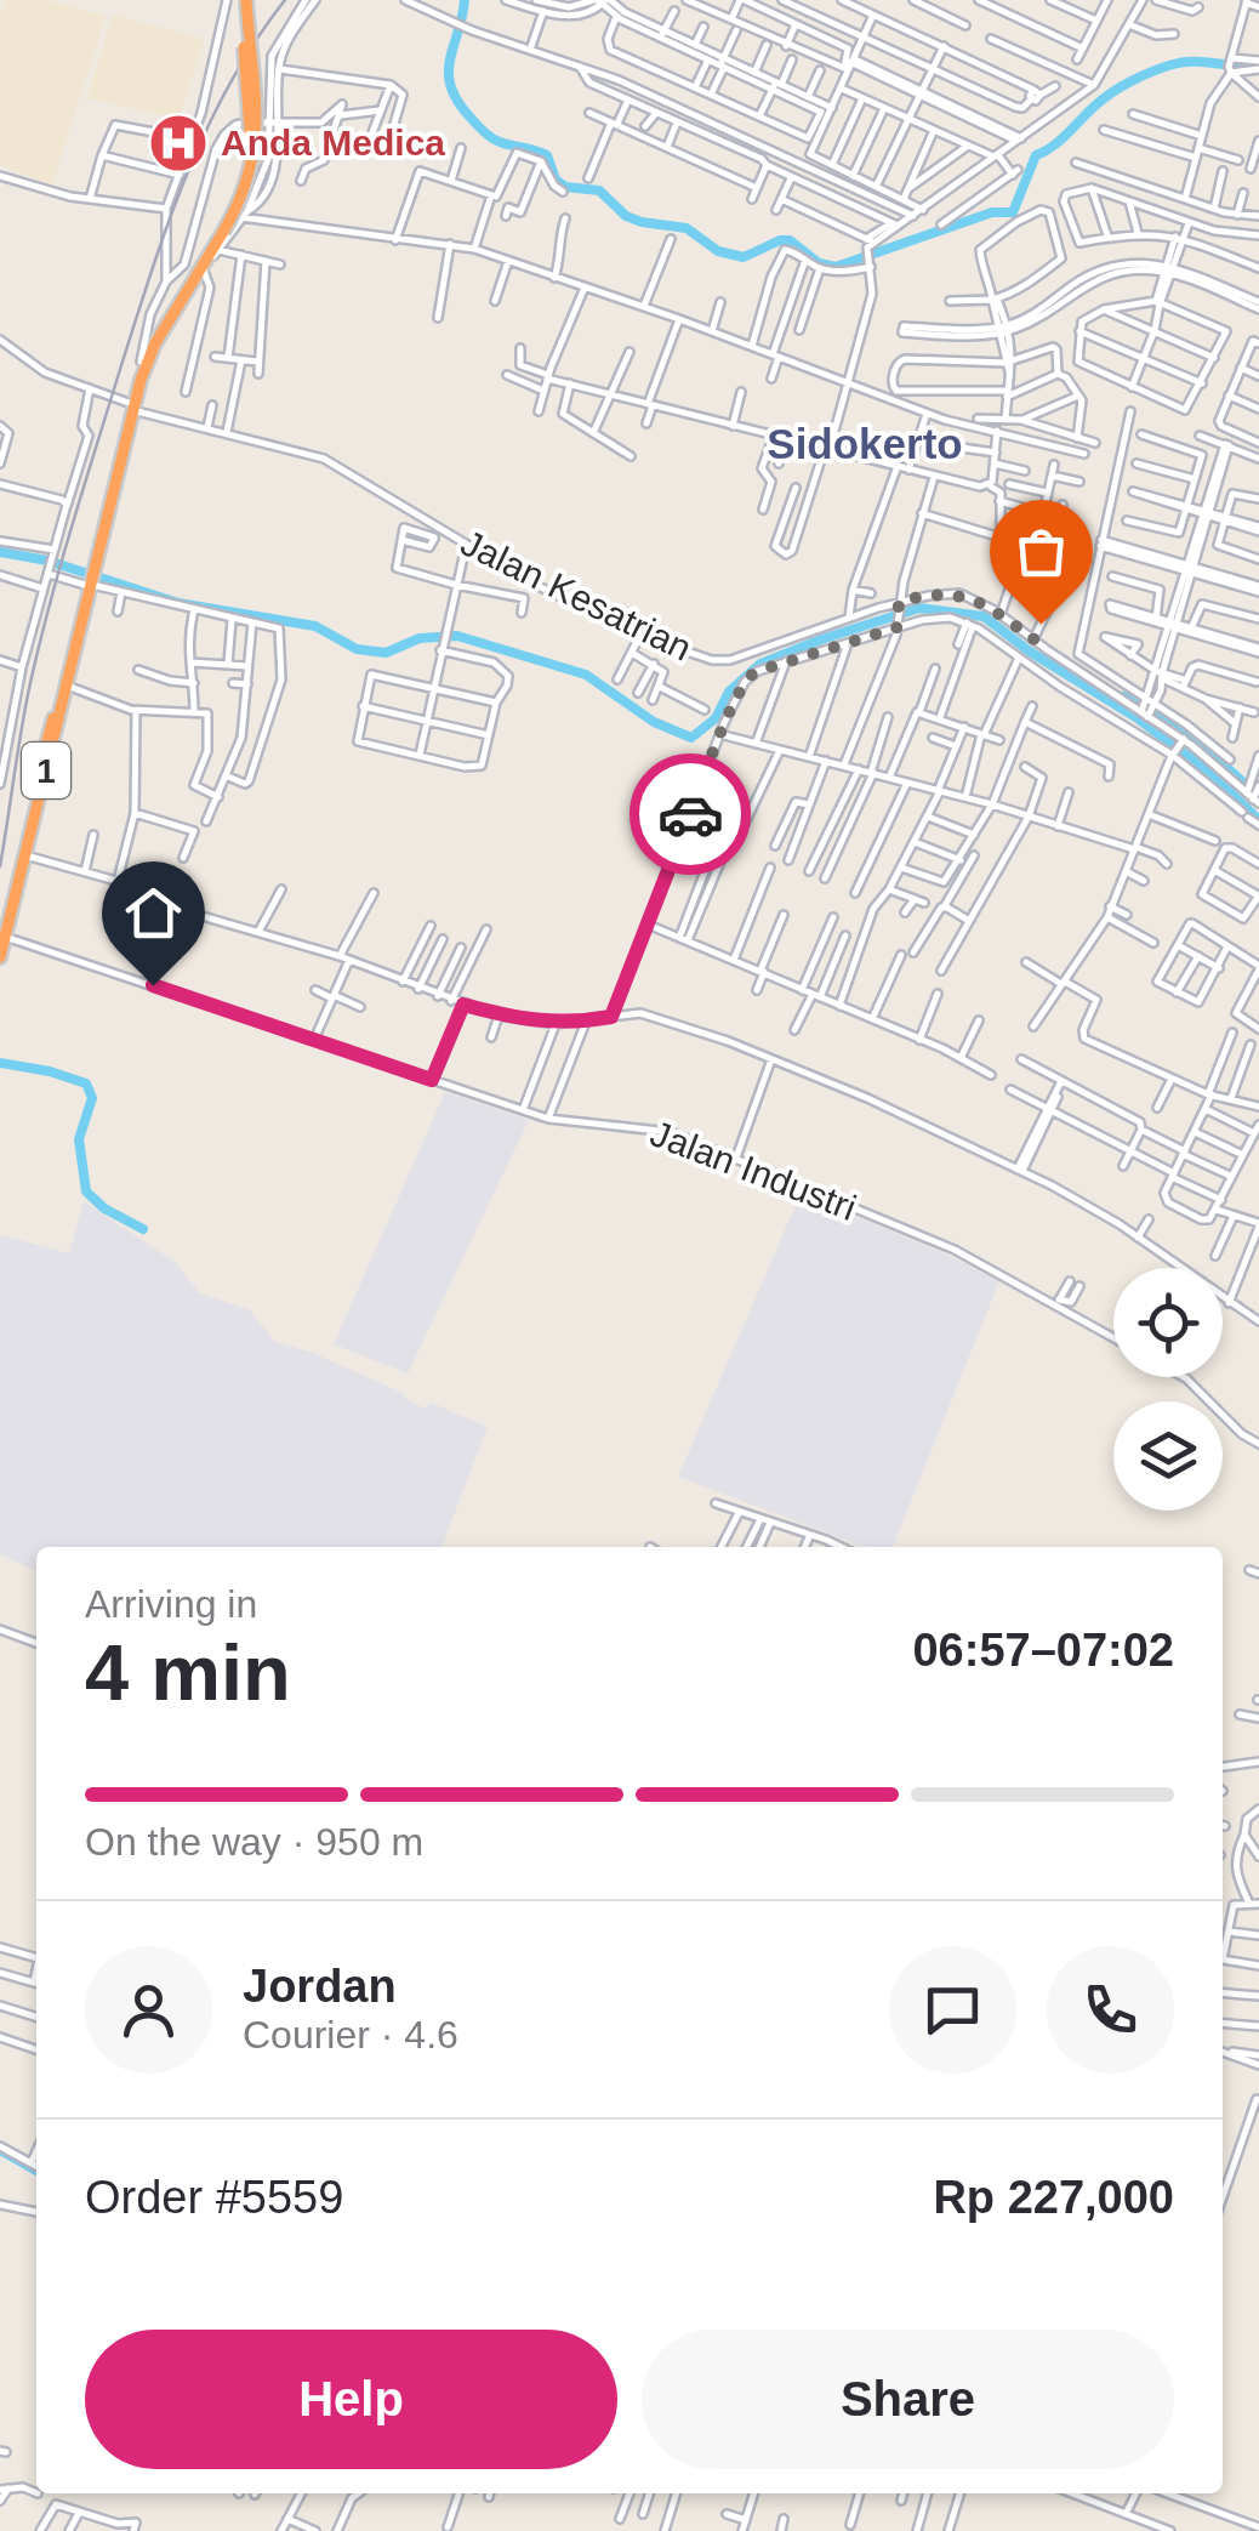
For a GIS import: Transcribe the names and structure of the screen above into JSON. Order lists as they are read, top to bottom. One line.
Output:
{"streets":{"highway":["1"],"street":["Jalan Kesatrian","Jalan Industri"]},"crossings":[["Jalan Kesatrian","1"],["1","Jalan Industri"]],"districts":["Sidokerto"],"places":{"hospital":["Anda Medica"]},"page":{"heading":["4 min","Arriving in","06:57–07:02"],"panel":["Jordan","Courier · 4.6","Order #5559","Rp 227,000"],"bar":"On the way · 950 m","buttons":["Help","Share"]}}
